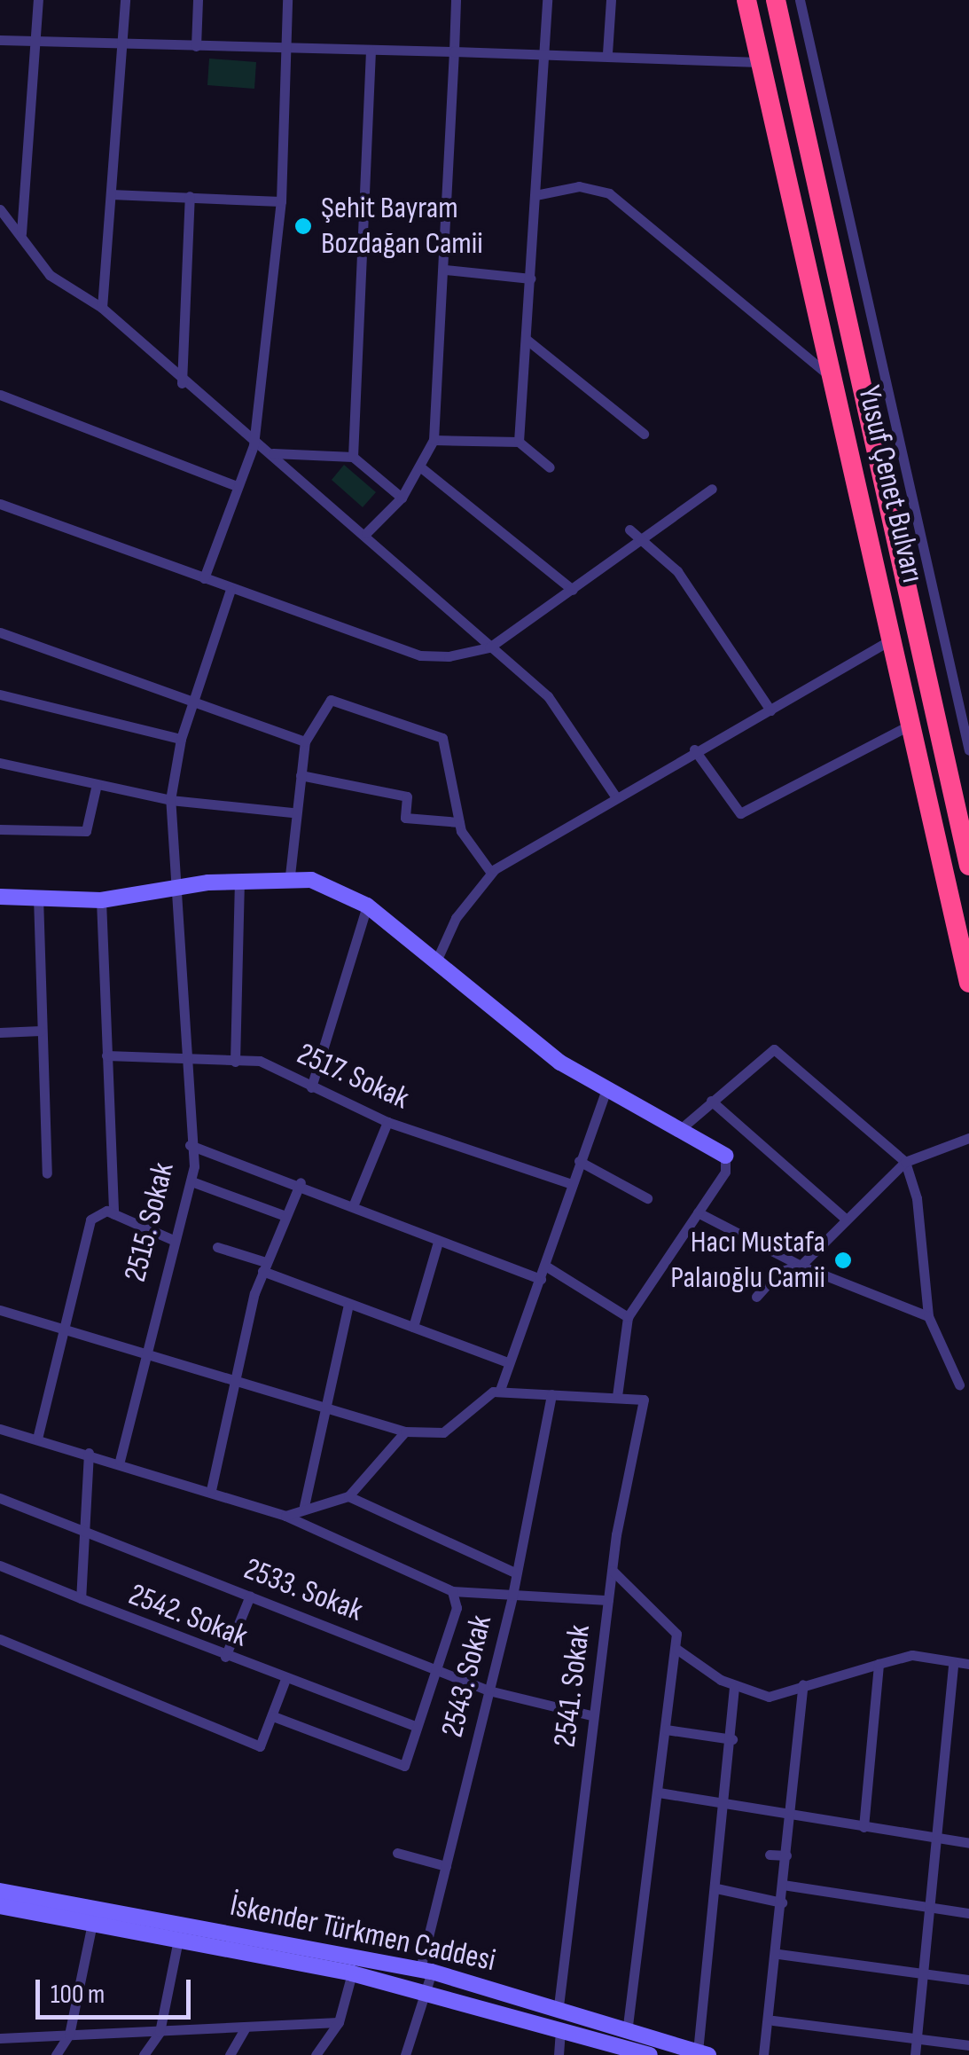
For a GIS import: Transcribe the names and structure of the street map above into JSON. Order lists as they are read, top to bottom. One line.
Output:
{"streets":{"highway":["Yusuf Çenet Bulvarı"],"main road":["İskender Türkmen Caddesi"],"street":["2517. Sokak","2515. Sokak","2533. Sokak","2542. Sokak","2543. Sokak","2541. Sokak"]},"crossings":[["2517. Sokak","2515. Sokak"],["2533. Sokak","2542. Sokak"],["2533. Sokak","2543. Sokak"],["2533. Sokak","2541. Sokak"],["2543. Sokak","İskender Türkmen Caddesi"],["2541. Sokak","İskender Türkmen Caddesi"]],"places":["Şehit Bayram Bozdağan Camii","Hacı Mustafa Palaıoğlu Camii"],"scale_bar":"100 m"}
